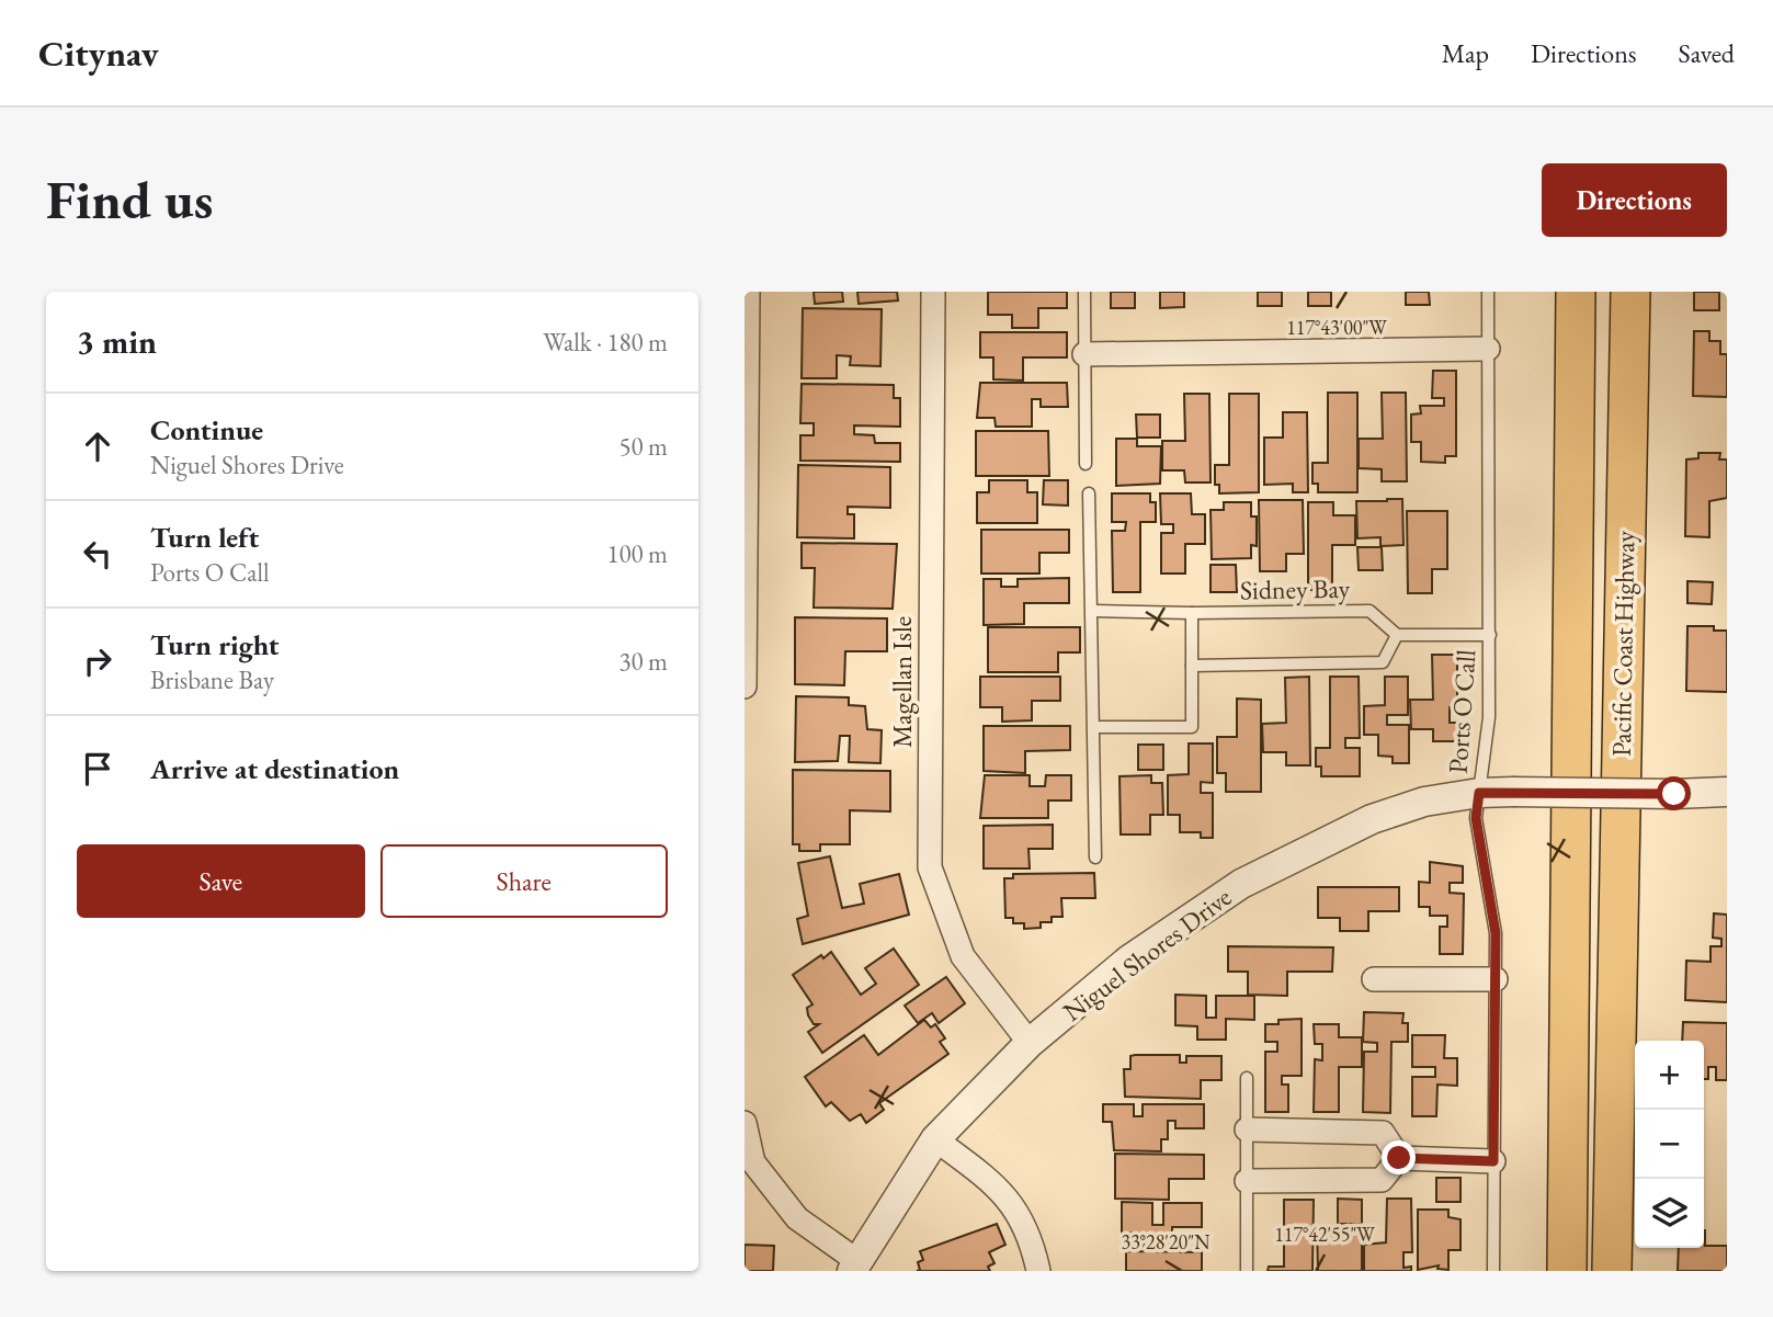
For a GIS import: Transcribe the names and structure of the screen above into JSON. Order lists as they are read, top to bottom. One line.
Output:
{"streets":{"highway":["Pacific Coast Highway"],"street":["Magellan Isle","Niguel Shores Drive"],"lane":["Sidney Bay","Ports O Call"]},"crossings":[["Magellan Isle","Niguel Shores Drive"],["Ports O Call","Niguel Shores Drive"]],"page":{"header":"Citynav","nav":["Map","Directions","Saved"],"buttons":["Directions",["Save","Share"]],"title":"Find us","heading":["3 min","Walk · 180 m"],"list":[["Continue","Niguel Shores Drive","50 m"],["Turn left","Ports O Call","100 m"],["Turn right","Brisbane Bay","30 m"],"Arrive at destination"],"map_buttons":["+","−"]},"coordinates":["117°43'00\"W","117°42'55\"W","33°28'20\"N"]}
